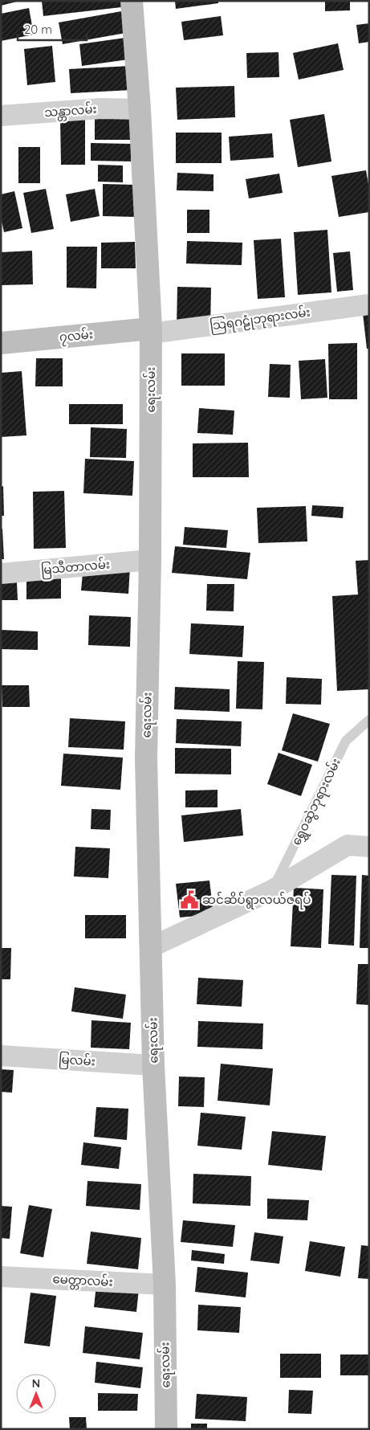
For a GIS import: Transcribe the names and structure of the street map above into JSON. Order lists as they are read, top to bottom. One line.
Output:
{"streets":{"street":["သန္တာလမ်း","သြရဂဠုံဘုရားလမ်း","၇လမ်း","ရေးလမ်း","မြသီတာလမ်း","မြလမ်း","မေတ္တာလမ်း"],"lane":["ရွှေဝဆွဲဘုရားလမ်း"]},"crossings":[["သန္တာလမ်း","ရေးလမ်း"],["သြရဂဠုံဘုရားလမ်း","၇လမ်း"],["သြရဂဠုံဘုရားလမ်း","ရေးလမ်း"],["၇လမ်း","ရေးလမ်း"],["ရေးလမ်း","မြသီတာလမ်း"],["ရေးလမ်း","မြလမ်း"],["ရေးလမ်း","မေတ္တာလမ်း"]],"places":{"public building":["ဆင်ဆိပ်ရွာလယ်ဇရပ်"]},"scale_bar":"20 m","north":"top"}
